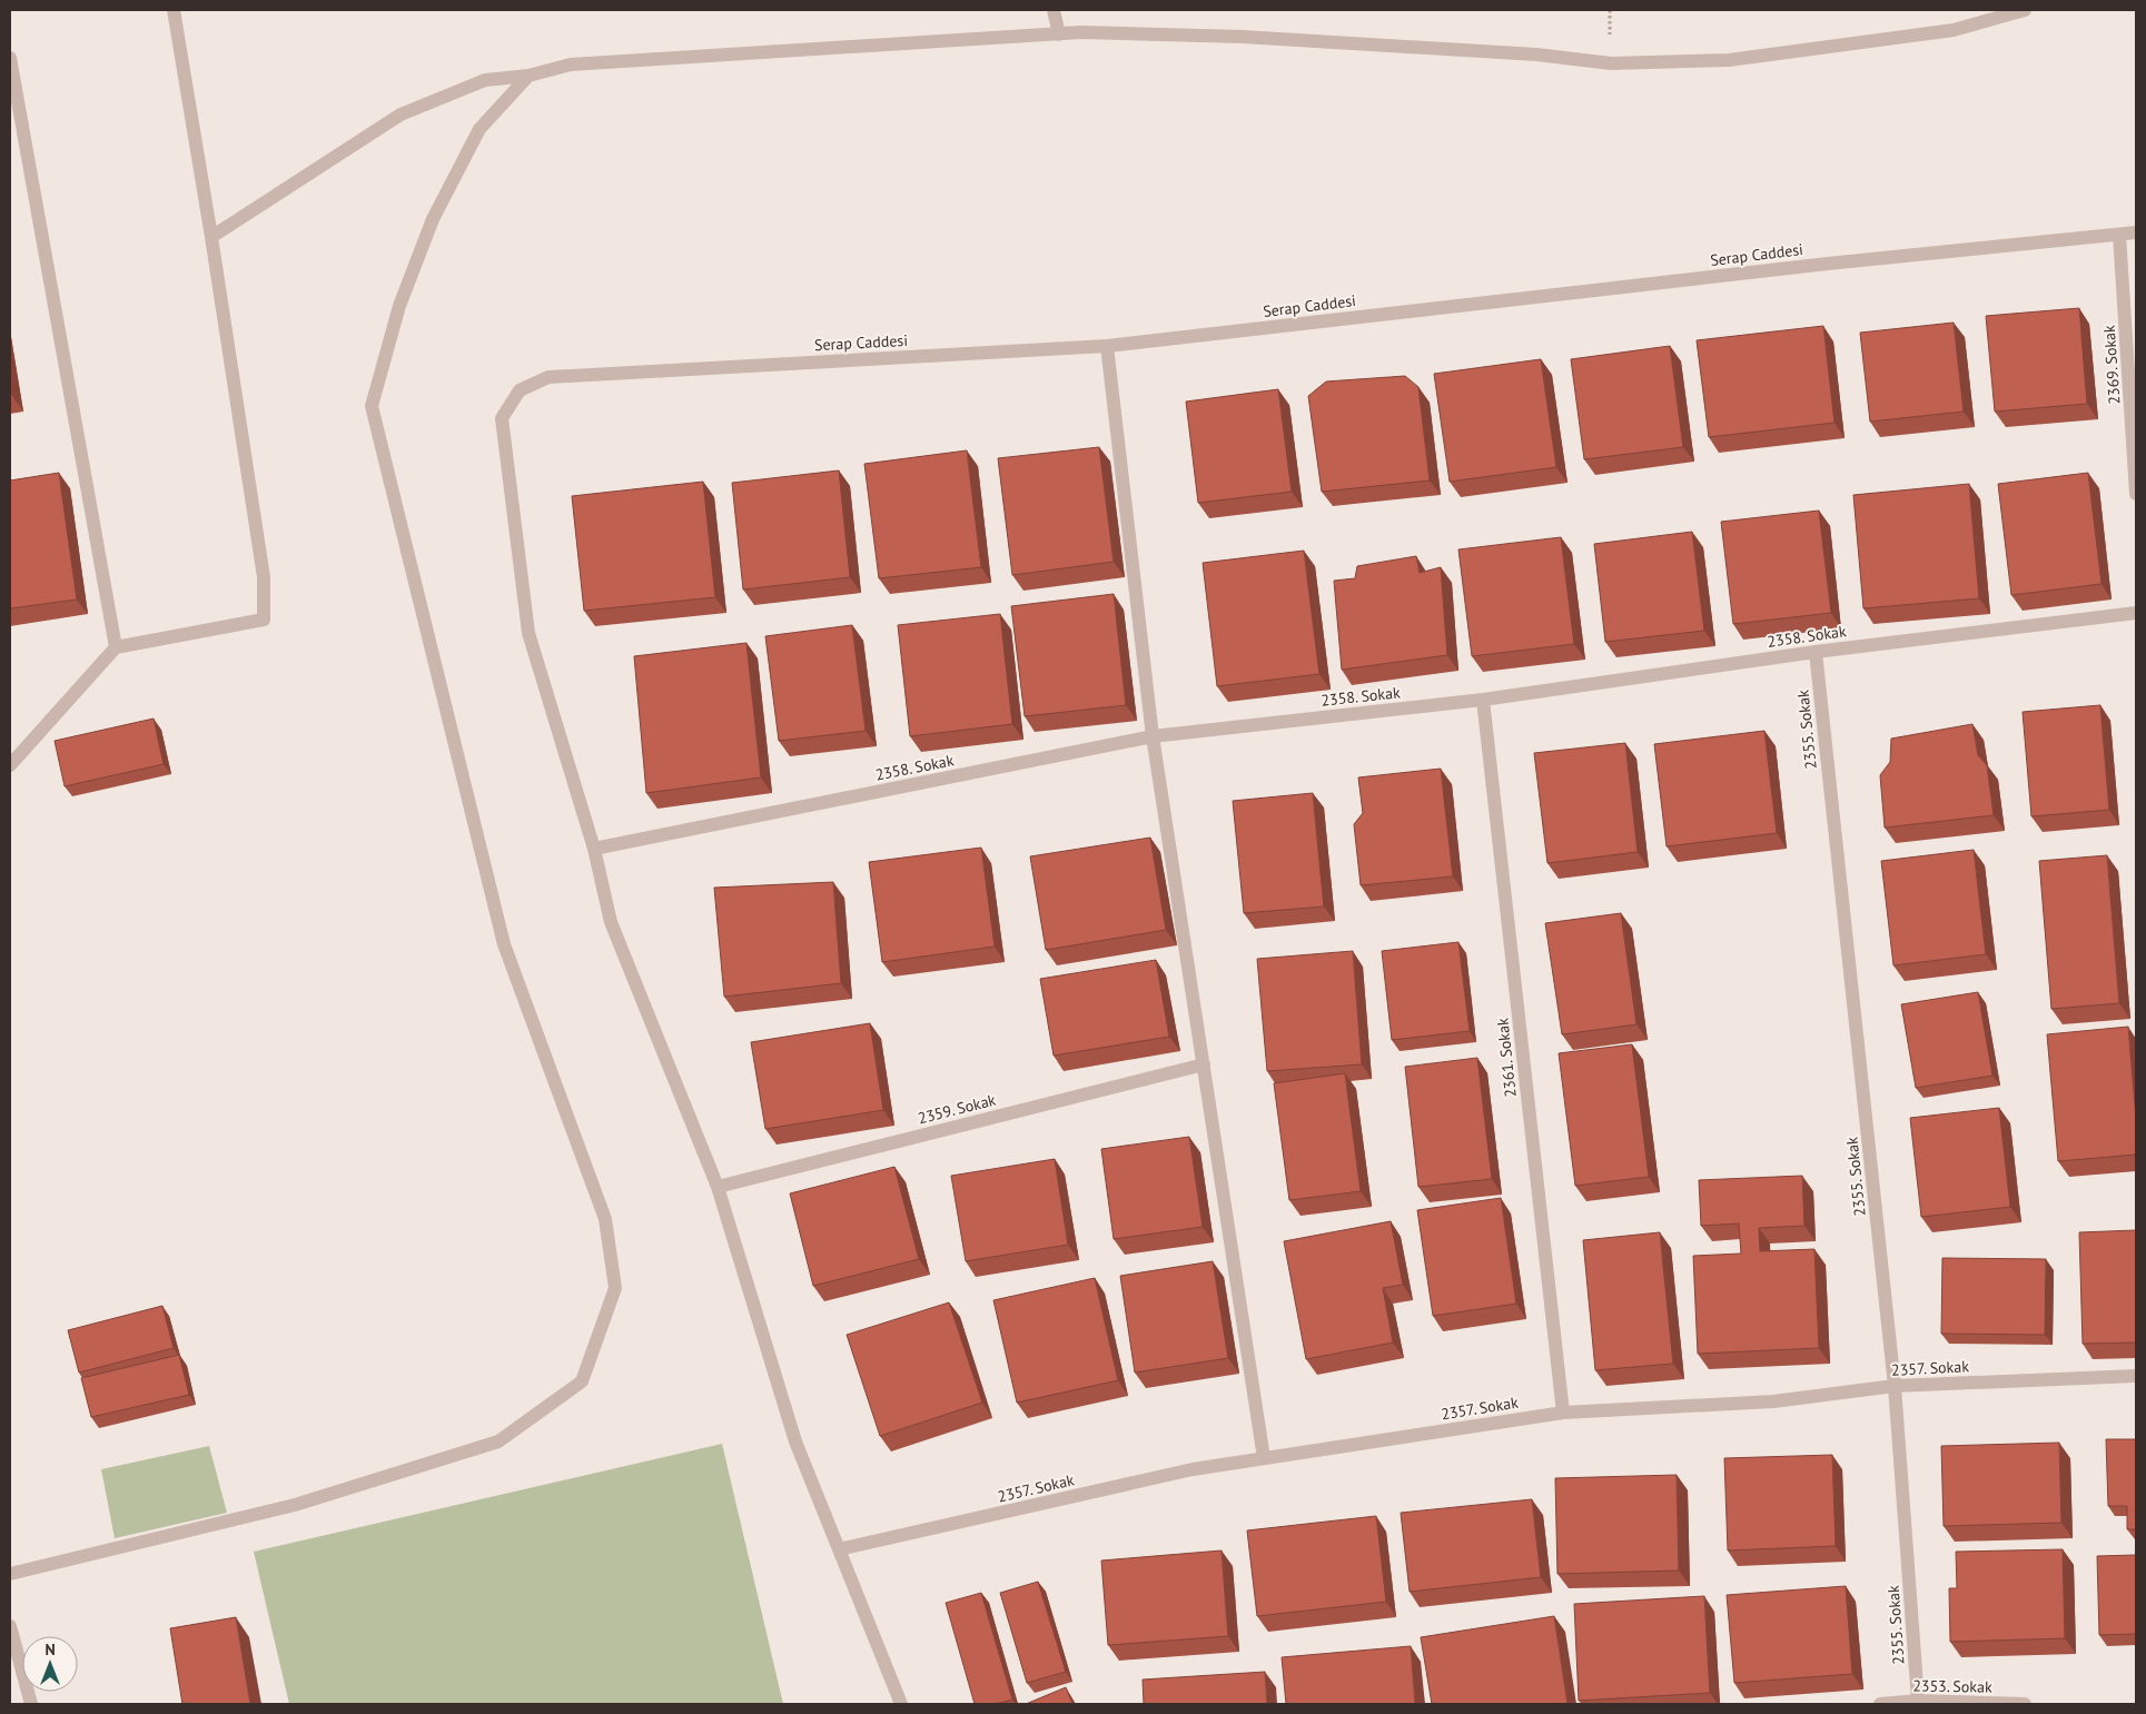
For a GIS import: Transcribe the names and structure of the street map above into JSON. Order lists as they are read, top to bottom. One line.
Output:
{"streets":{"street":["Serap Caddesi","2369. Sokak","2358. Sokak","2355. Sokak","2361. Sokak","2359. Sokak","2357. Sokak","2353. Sokak"]},"crossings":[["Serap Caddesi","2369. Sokak"],["Serap Caddesi","2358. Sokak"],["2358. Sokak","2355. Sokak"],["2358. Sokak","2361. Sokak"],["2355. Sokak","2357. Sokak"],["2355. Sokak","2353. Sokak"],["2361. Sokak","2357. Sokak"]],"north":"top"}
